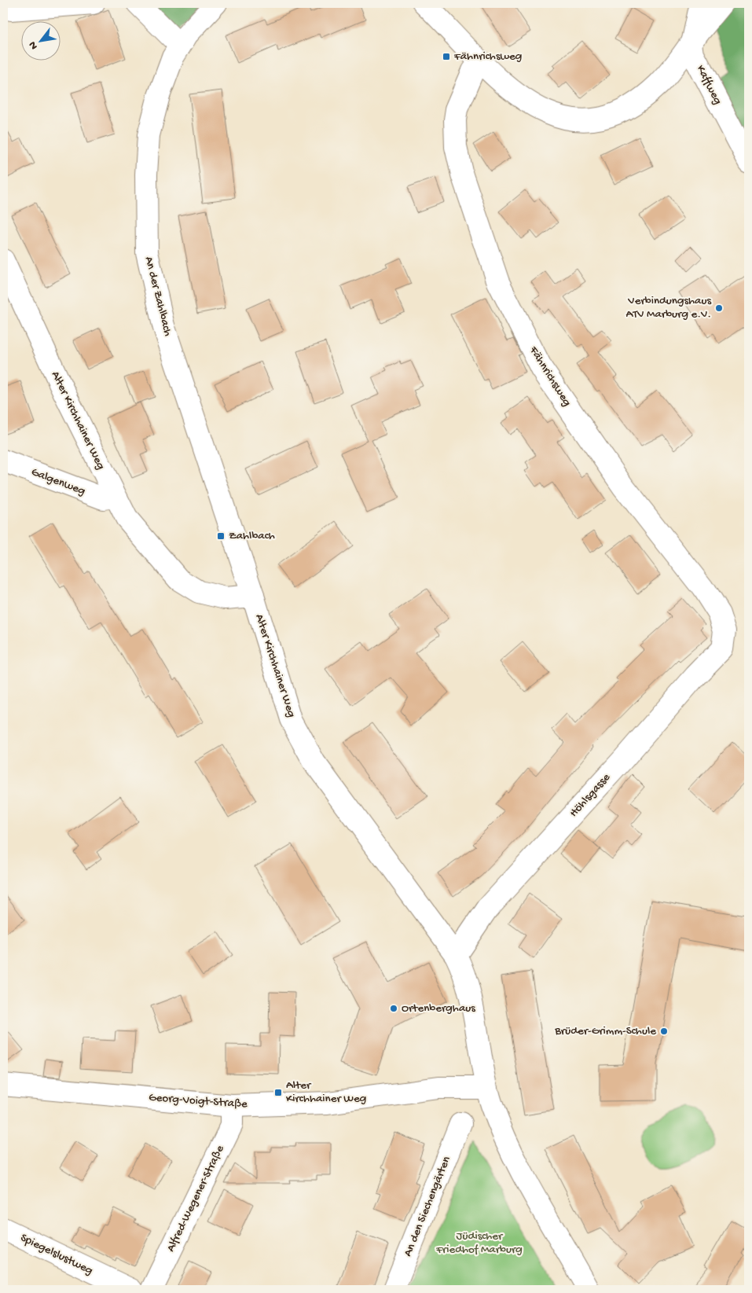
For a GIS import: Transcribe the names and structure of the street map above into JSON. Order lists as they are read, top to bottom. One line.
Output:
{"streets":{"street":["Kaffweg","An der Zahlbach","Fähnrichsweg","Alter Kirchhainer Weg","Galgenweg","Höhlsgasse","Georg-Voigt-Straße","Alfred-Wegener-Straße","An den Siechengärten","Spiegelslustweg"]},"crossings":[["An der Zahlbach","Alter Kirchhainer Weg"],["Fähnrichsweg","Höhlsgasse"],["Alter Kirchhainer Weg","Galgenweg"],["Alter Kirchhainer Weg","Höhlsgasse"],["Alter Kirchhainer Weg","Georg-Voigt-Straße"],["Georg-Voigt-Straße","Alfred-Wegener-Straße"]],"parks":["Jüdischer Friedhof Marburg"],"places":{"transit":["Fähnrichsweg","Zahlbach","Alter Kirchhainer Weg"],"other":["Verbindungshaus ATV Marburg e.V.","Ortenberghaus","Brüder-Grimm-Schule"]},"north":"bottom left"}
